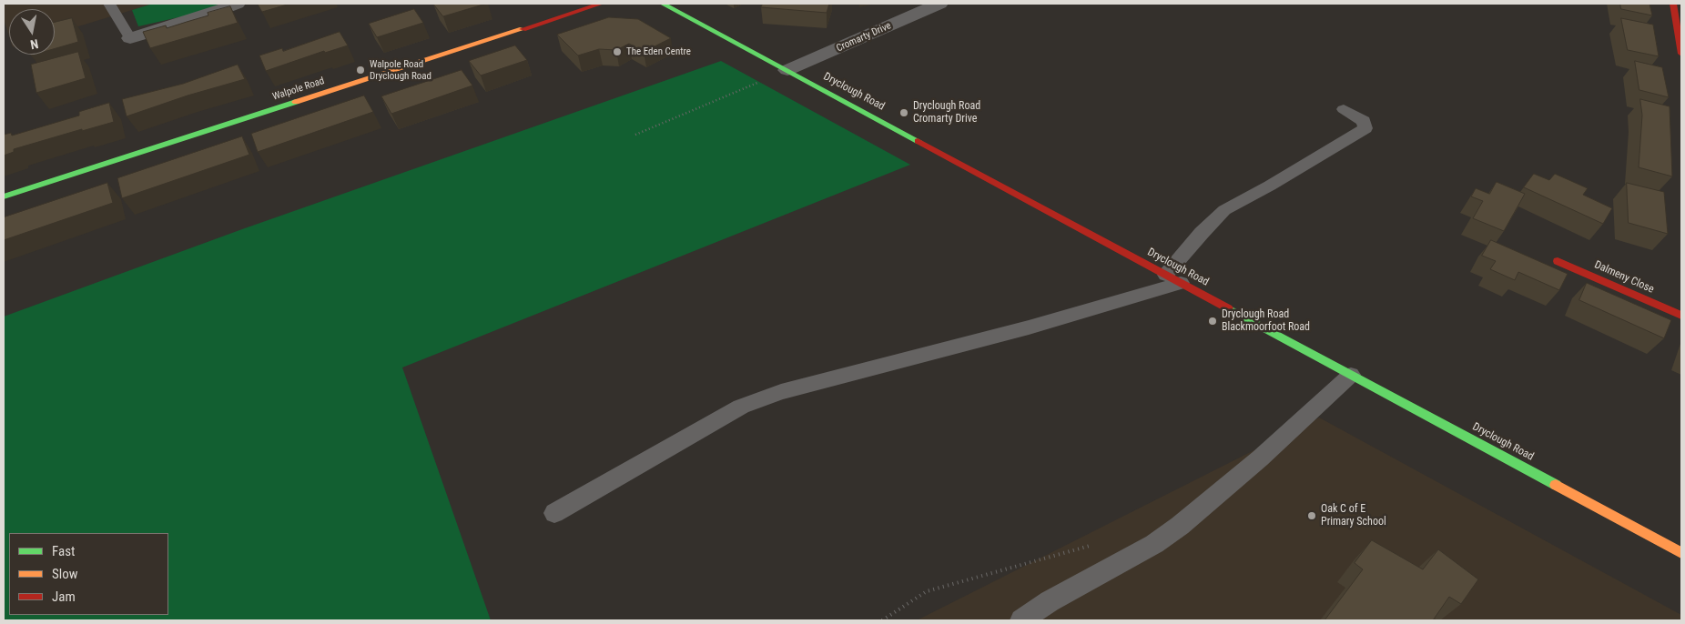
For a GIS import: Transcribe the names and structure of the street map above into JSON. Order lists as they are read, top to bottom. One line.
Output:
{"streets":{"street":["Cromarty Drive","Walpole Road","Dryclough Road","Dalmeny Close"]},"crossings":[["Cromarty Drive","Dryclough Road"]],"places":["The Eden Centre","Walpole Road Dryclough Road","Dryclough Road Cromarty Drive","Dryclough Road Blackmoorfoot Road","Oak C of E Primary School"],"legend":["Fast","Slow","Jam"],"north":"bottom"}
